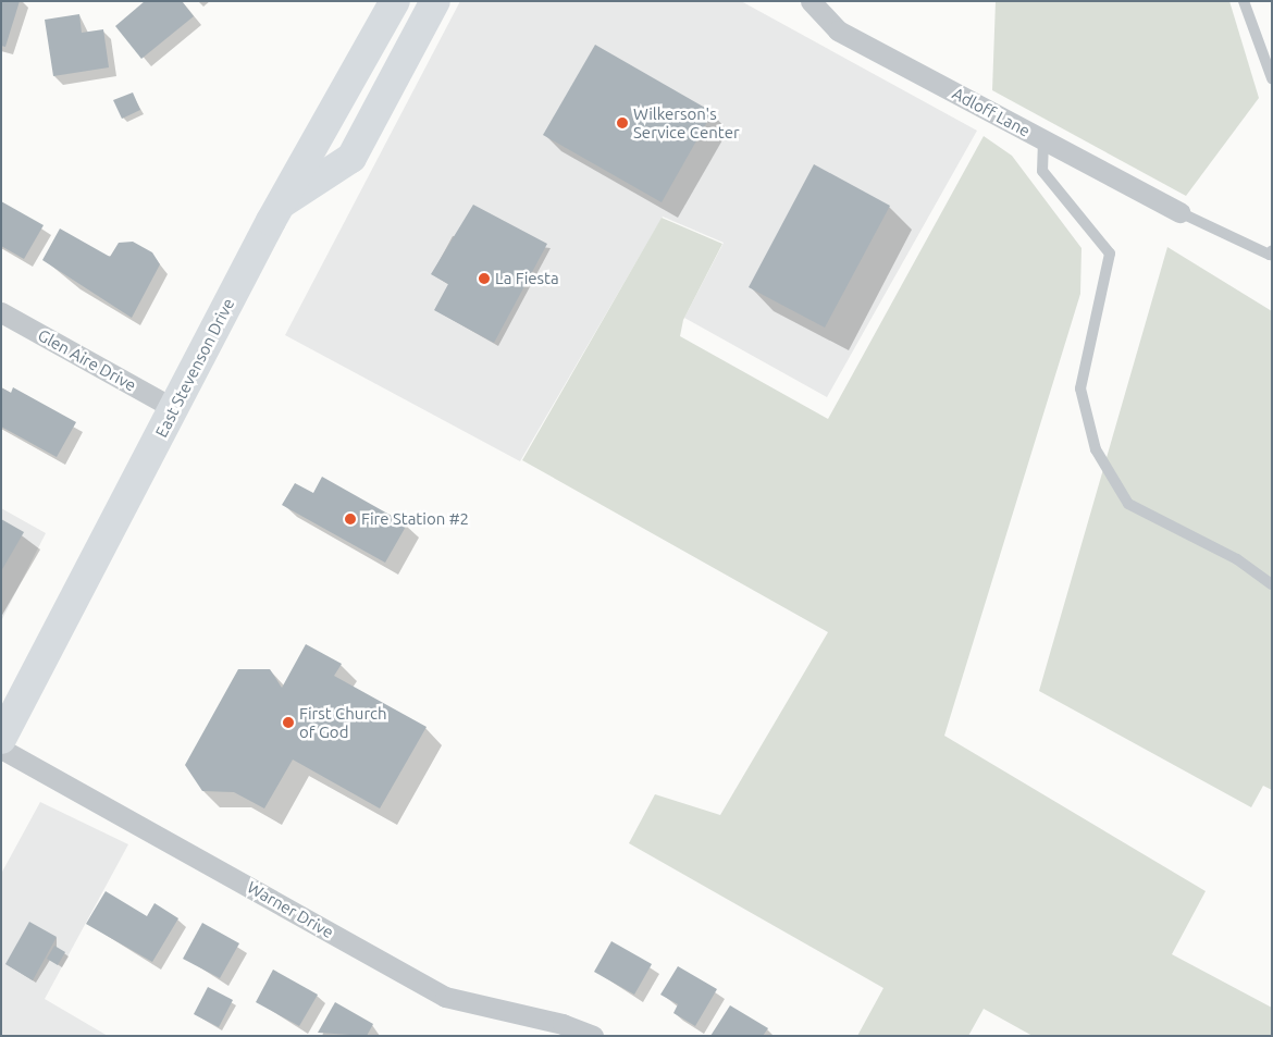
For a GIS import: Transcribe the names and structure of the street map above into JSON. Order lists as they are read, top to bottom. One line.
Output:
{"streets":{"main road":["East Stevenson Drive"],"street":["Adloff Lane","Glen Aire Drive","Warner Drive"]},"crossings":[["Glen Aire Drive","East Stevenson Drive"]],"places":["Wilkerson's Service Center","La Fiesta","Fire Station #2","First Church of God"]}
